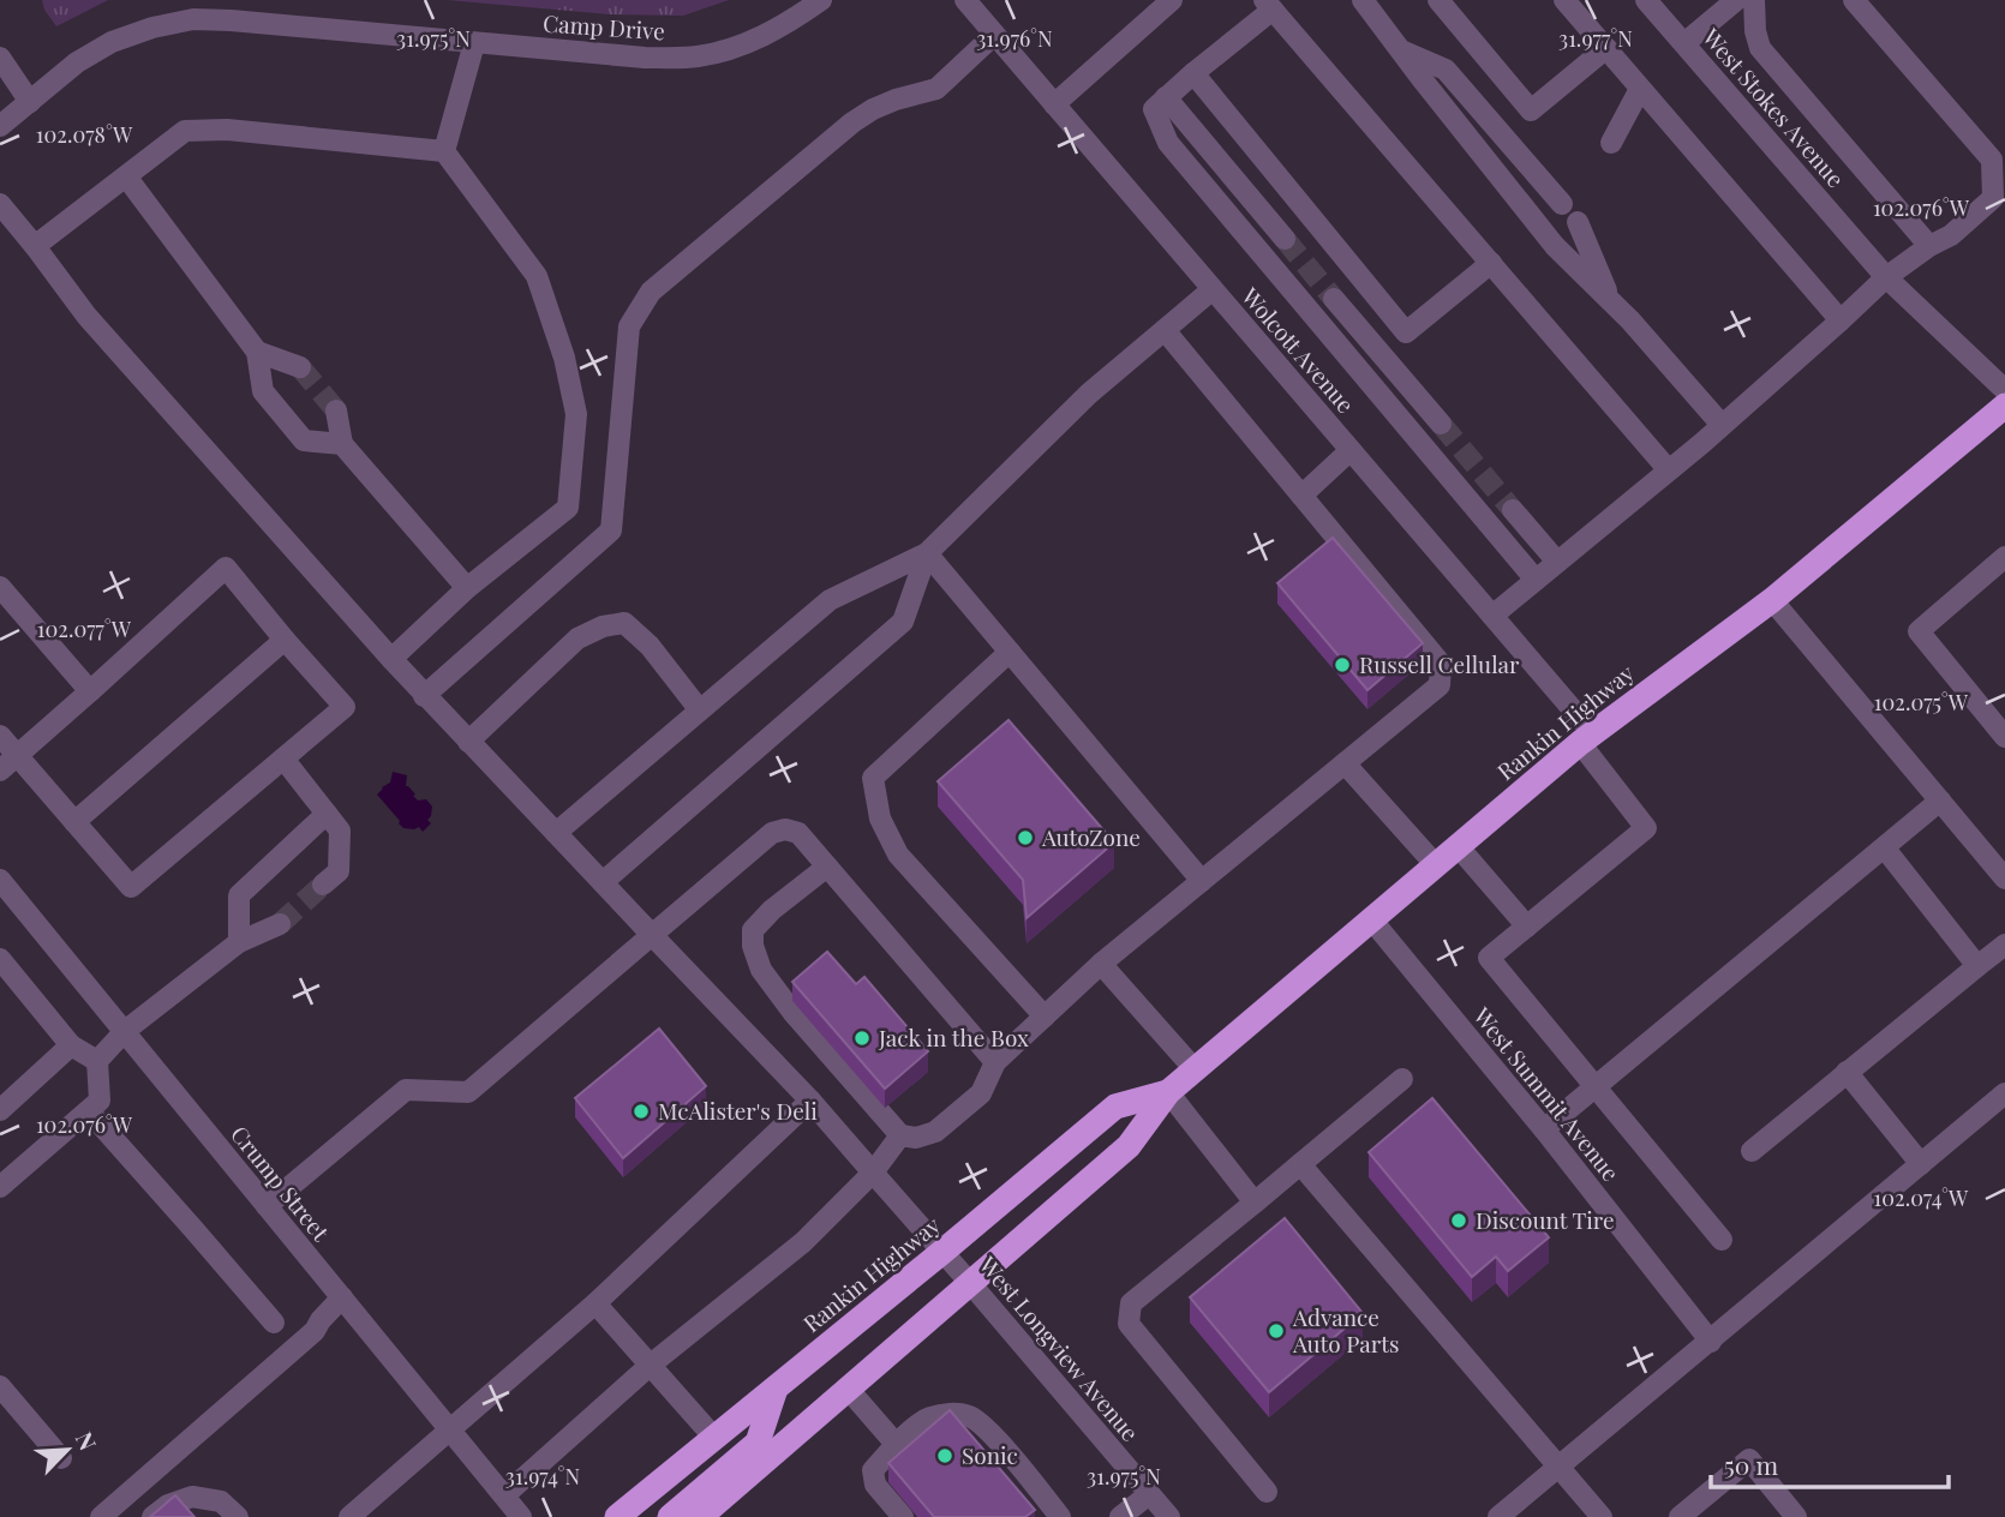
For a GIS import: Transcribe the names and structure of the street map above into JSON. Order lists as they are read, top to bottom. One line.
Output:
{"streets":{"highway":["Rankin Highway"],"street":["Camp Drive","West Stokes Avenue","Wolcott Avenue","West Summit Avenue","Crump Street","West Longview Avenue"]},"crossings":[["Wolcott Avenue","Rankin Highway"],["Rankin Highway","West Summit Avenue"],["Rankin Highway","West Longview Avenue"]],"places":["Russell Cellular","AutoZone","Jack in the Box","McAlister's Deli","Discount Tire","Advance Auto Parts","Sonic"],"scale_bar":"50 m","north":"top right","coordinates":["31.975°N","31.976°N","31.977°N","102.078°W","102.076°W","102.077°W","102.075°W","102.074°W","31.974°N"]}
